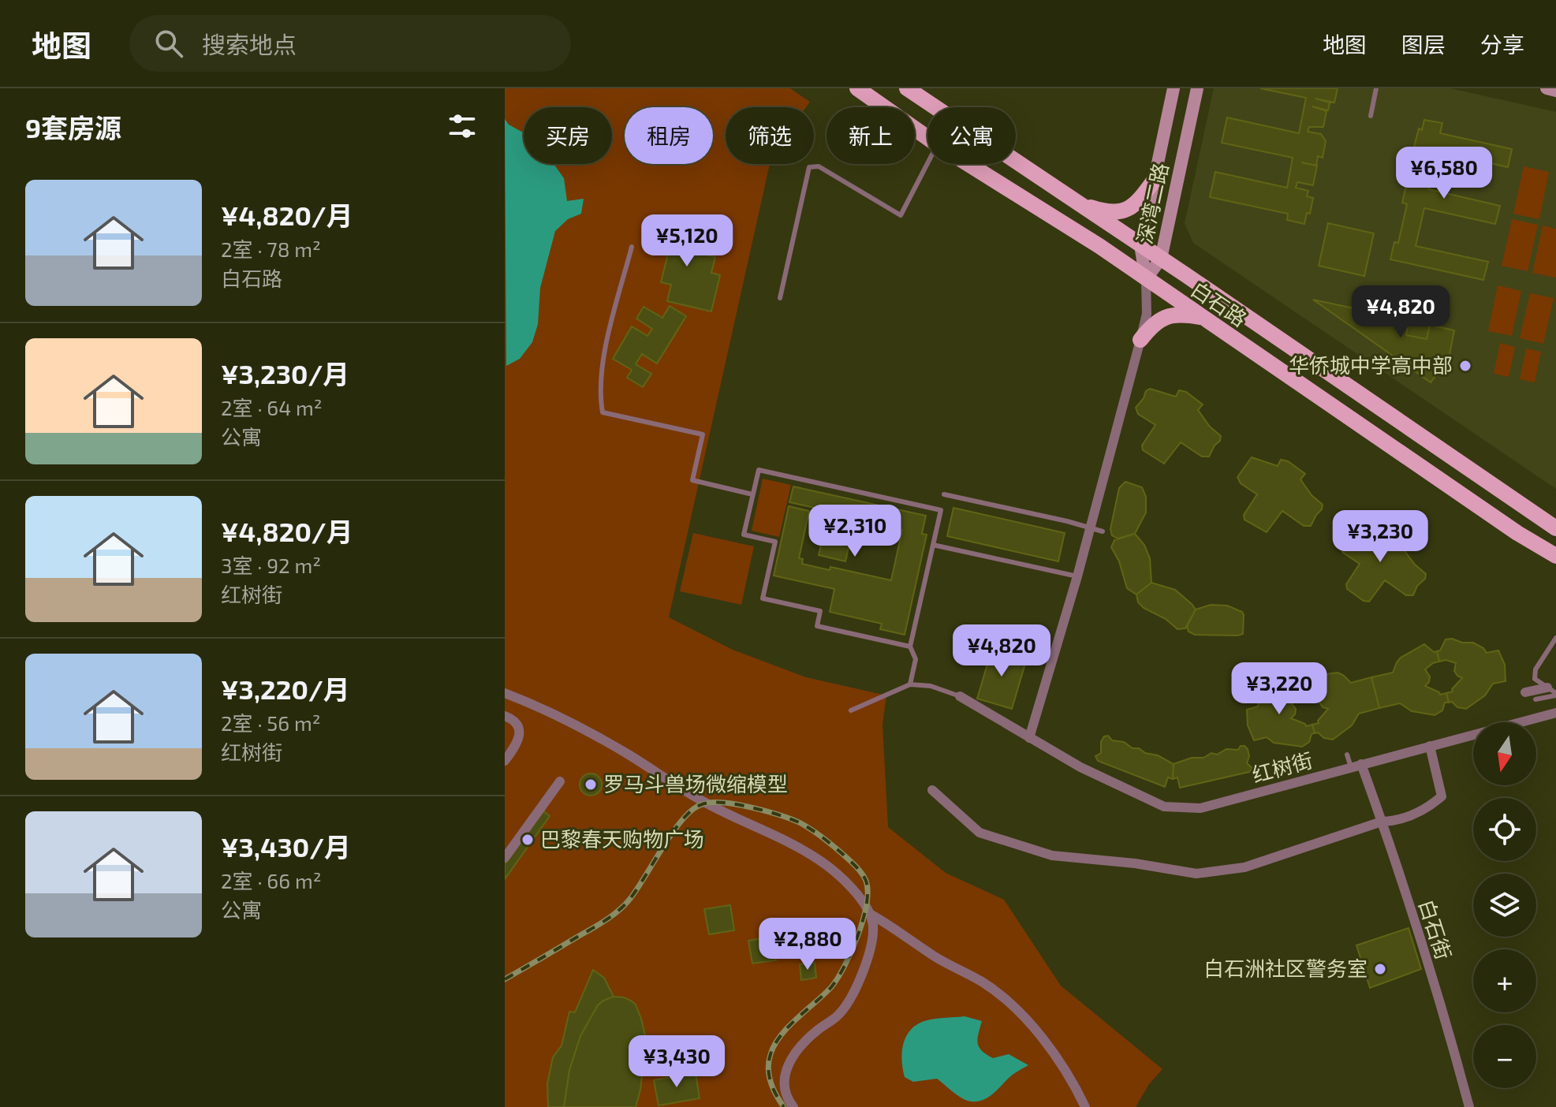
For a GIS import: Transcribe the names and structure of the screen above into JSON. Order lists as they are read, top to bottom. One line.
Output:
{"streets":{"main road":["白石路"],"street":["深湾二路","红树街","白石街"]},"crossings":[["深湾二路","白石路"],["红树街","白石街"]],"places":["华侨城中学高中部","罗马斗兽场微缩模型","巴黎春天购物广场","白石洲社区警务室"],"north":"bottom","page":{"header":"地图","search":"搜索地点","nav":["地图","图层","分享"],"heading":"9套房源","chip":["买房","租房","筛选","新上","公寓"],"price":["¥6,580","¥5,120","¥4,820","¥2,310","¥3,230","¥4,820","¥3,220","¥2,880","¥3,430"],"list":[{"name":"¥4,820/月","note":"2室 · 78 m² · 白石路"},{"name":"¥3,230/月","note":"2室 · 64 m² · 公寓"},{"name":"¥4,820/月","note":"3室 · 92 m² · 红树街"},{"name":"¥3,220/月","note":"2室 · 56 m² · 红树街"},{"name":"¥3,430/月","note":"2室 · 66 m² · 公寓"}],"map_buttons":["+","−"]}}
